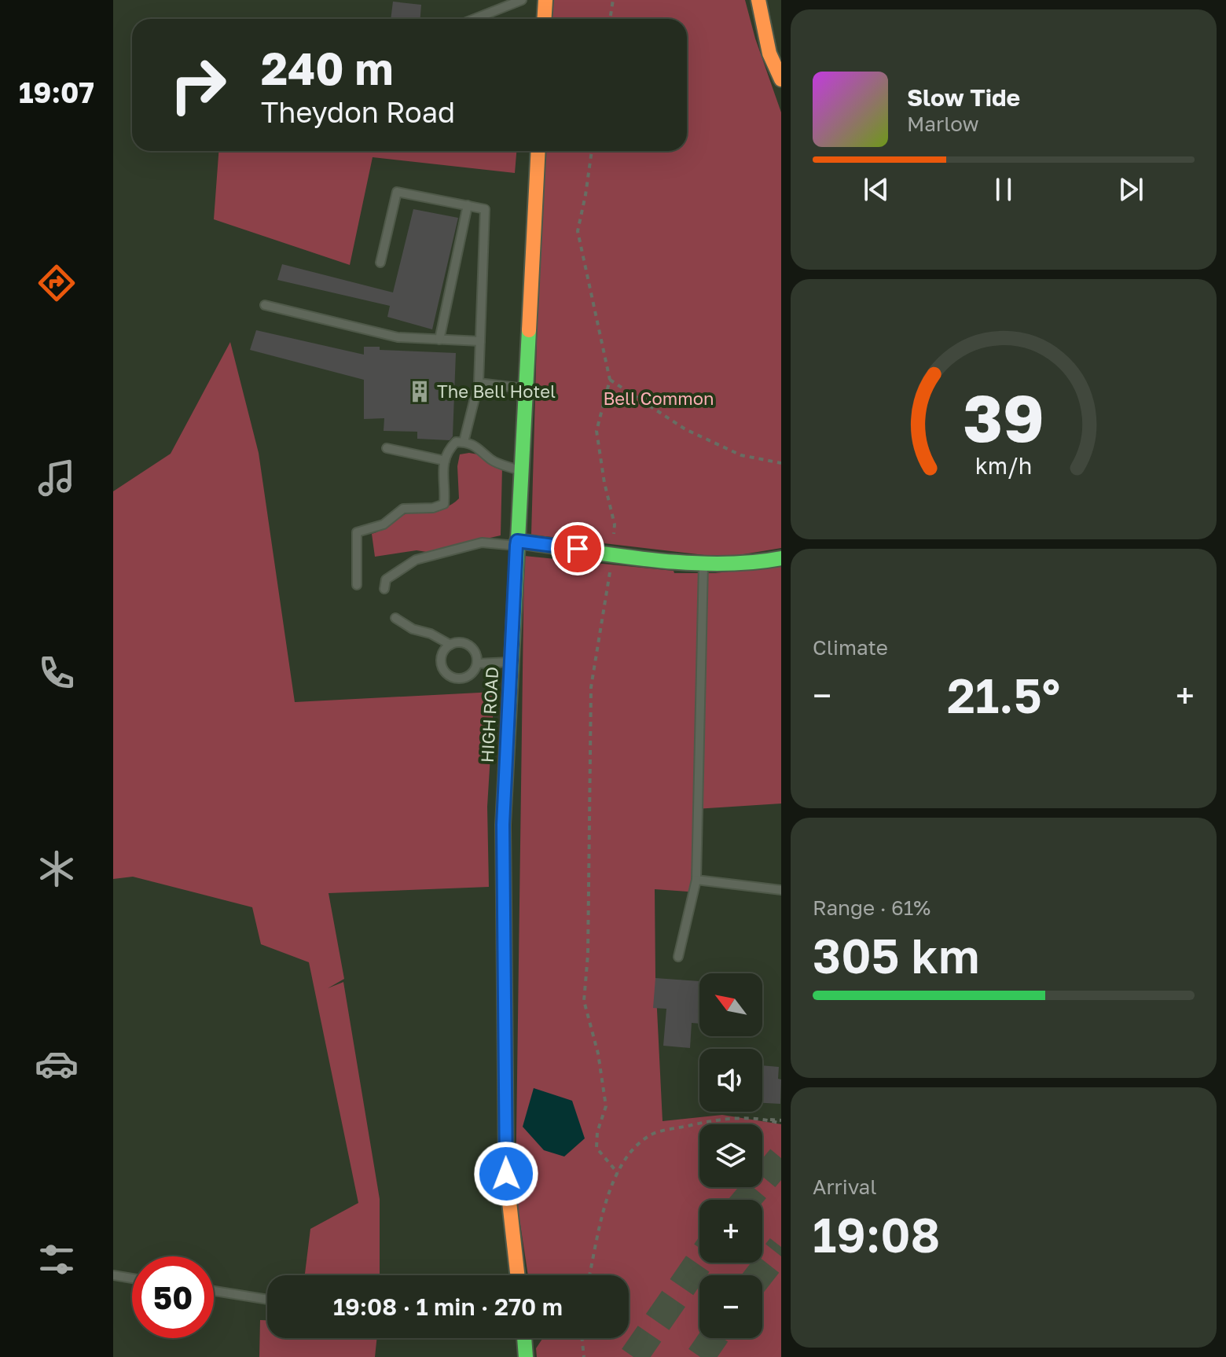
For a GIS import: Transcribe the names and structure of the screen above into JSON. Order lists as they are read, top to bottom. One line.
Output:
{"streets":{"main road":["HIGH ROAD"]},"parks":["Bell Common"],"places":{"building":["The Bell Hotel"]},"north":"top left","page":{"tabs":"19:07","turn":["240 m","Theydon Road"],"song":["Slow Tide","Marlow"],"tile":["Climate",["Range · 61%","305 km"],["Arrival","19:08"]],"heat":["−","21.5°","+"],"map_buttons":["+","−"],"limit":"50","trip":"19:08 · 1 min · 270 m","gauge":["39","km/h"]}}
